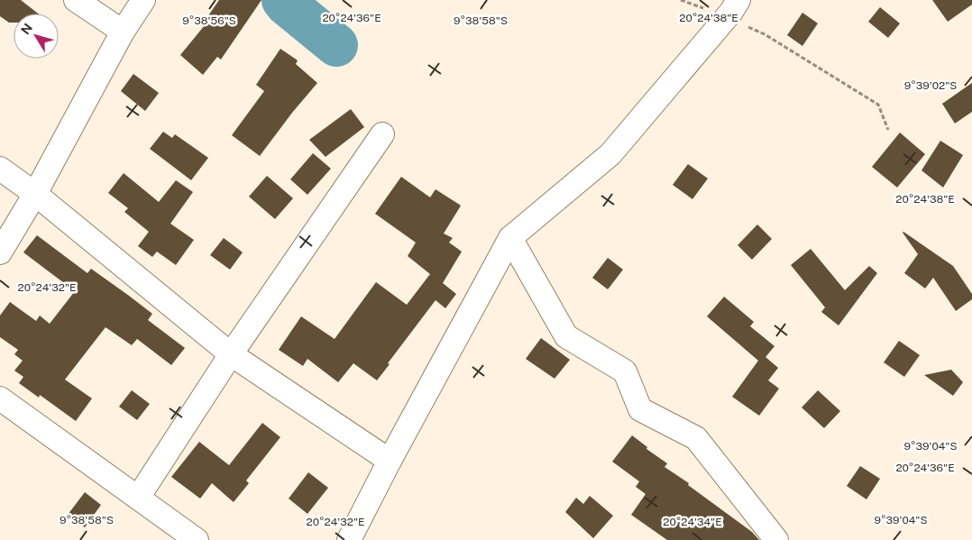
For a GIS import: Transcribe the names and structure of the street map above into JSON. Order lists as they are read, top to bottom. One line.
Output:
{"north":"top left","coordinates":["20°24'36\"E","20°24'38\"E","9°38'56\"S","9°38'58\"S","9°39'02\"S","20°24'32\"E","9°39'04\"S","20°24'34\"E"]}
